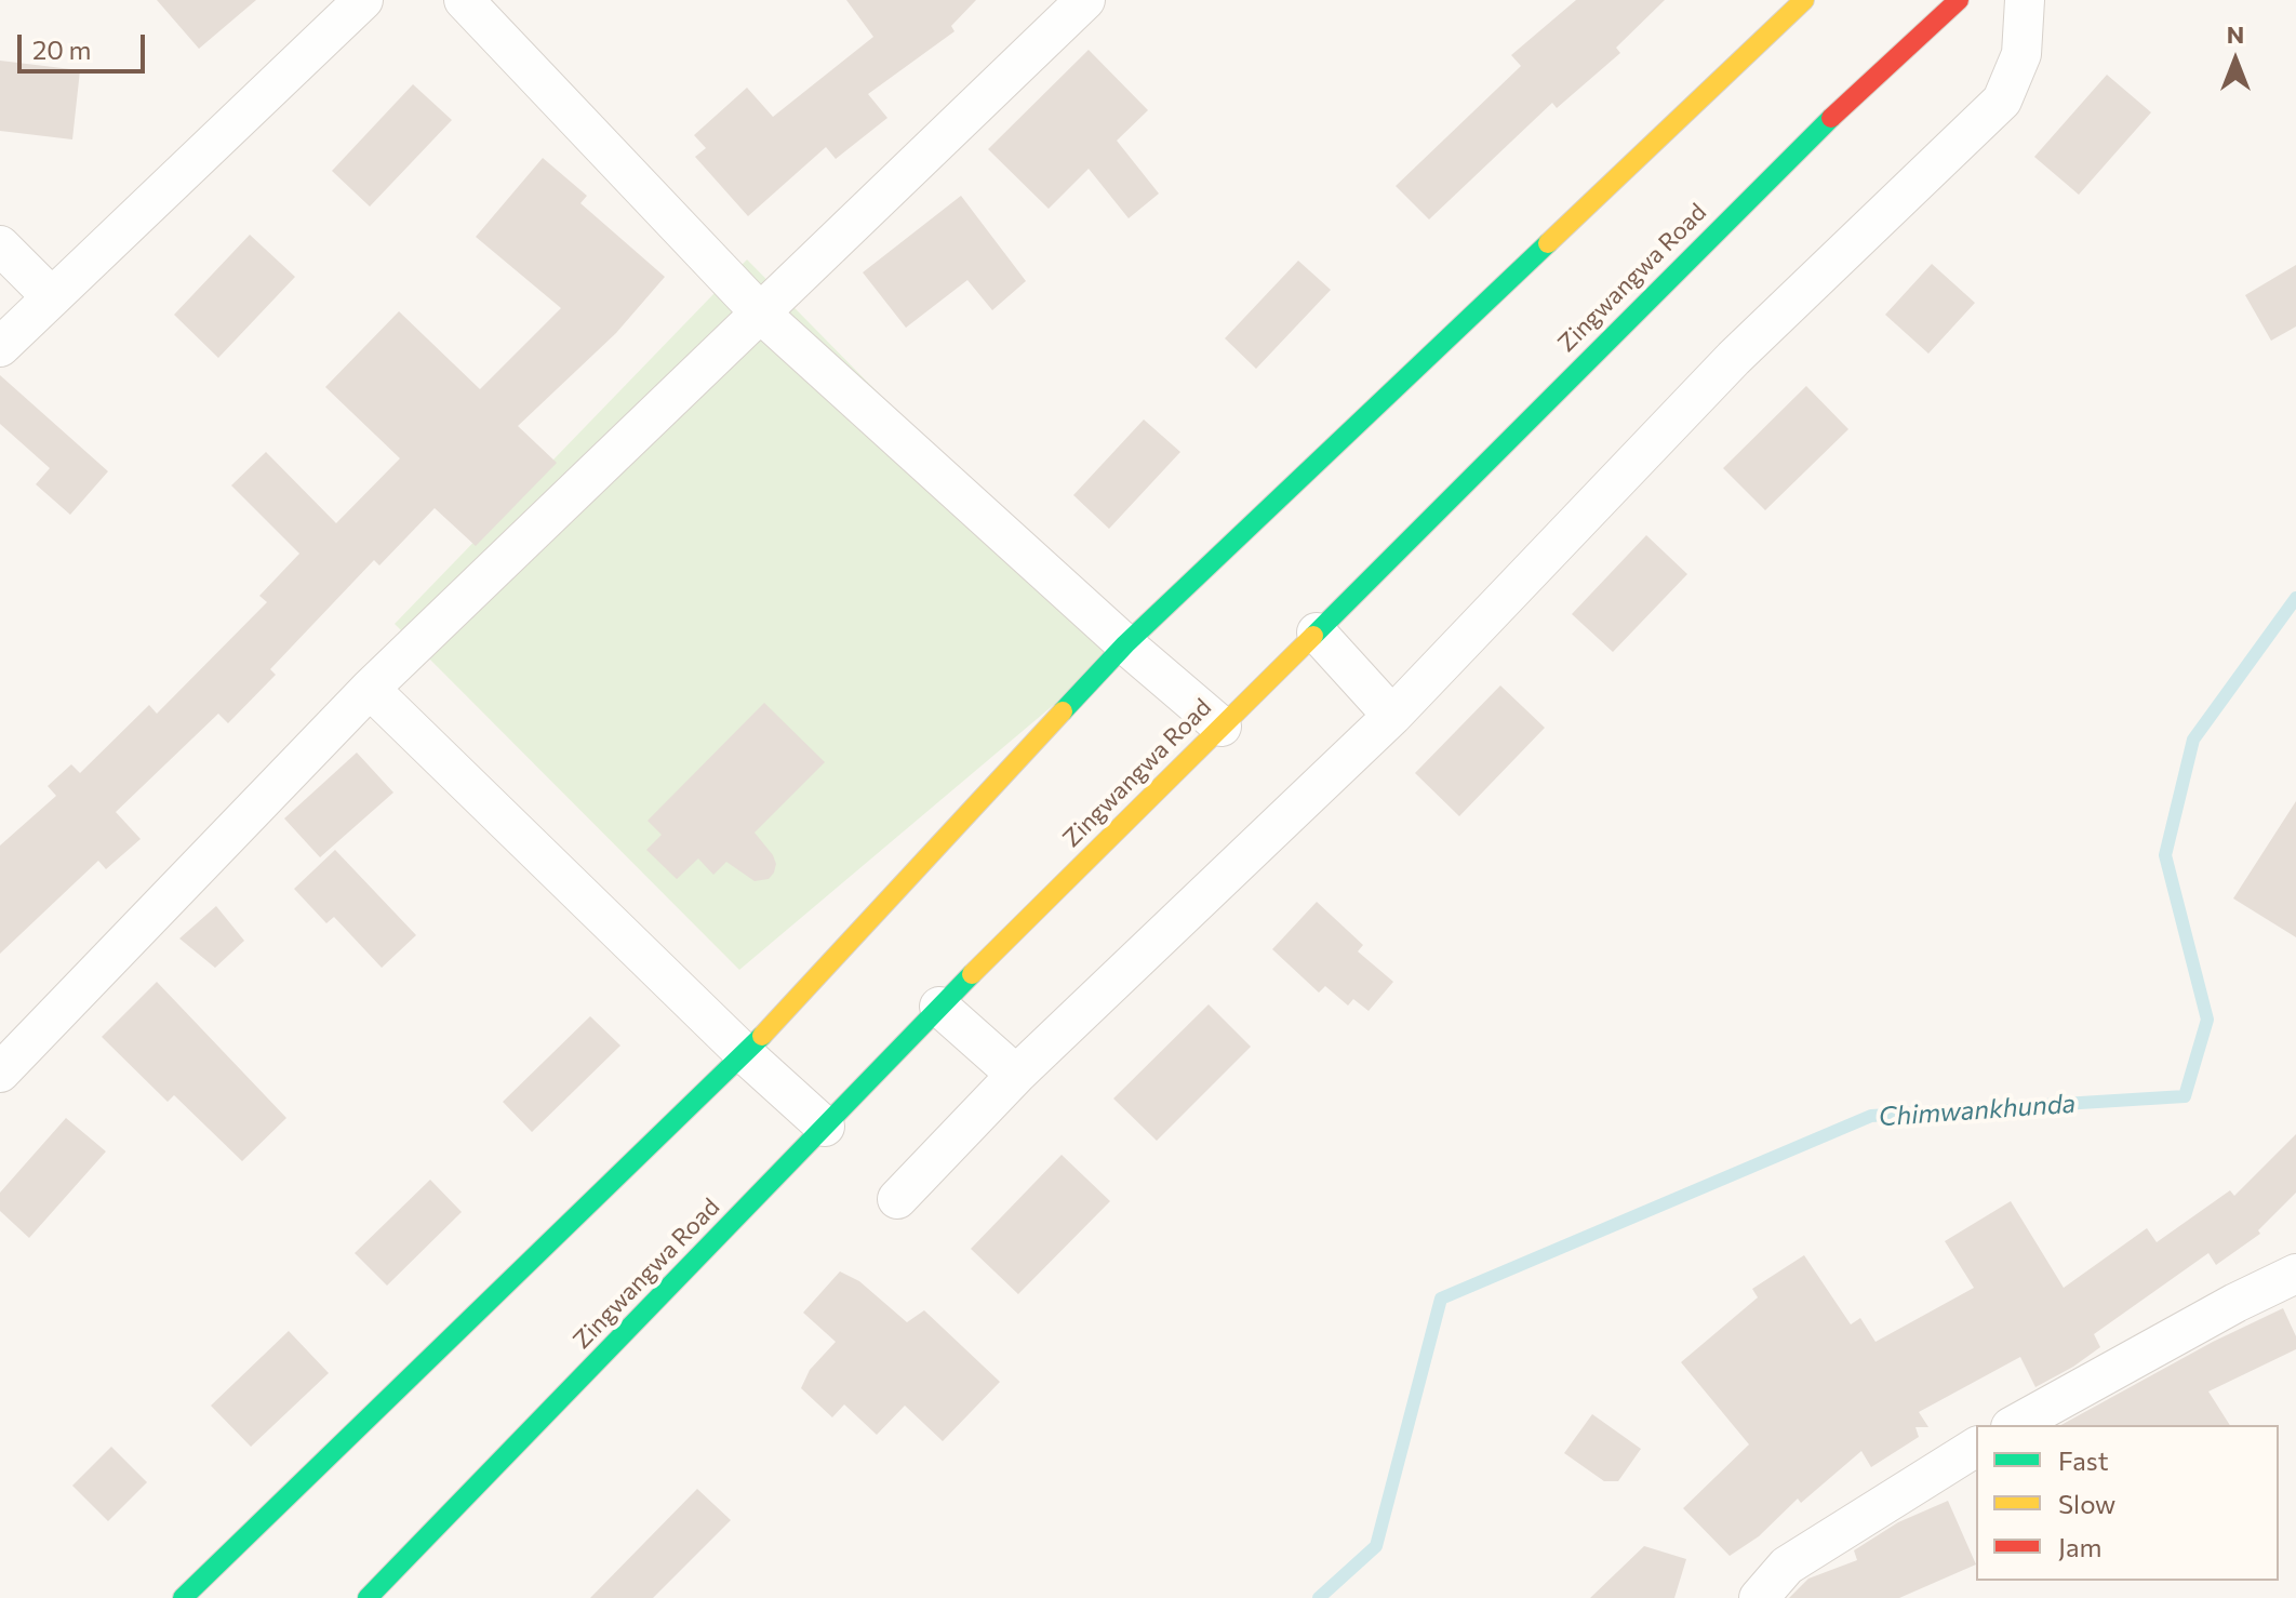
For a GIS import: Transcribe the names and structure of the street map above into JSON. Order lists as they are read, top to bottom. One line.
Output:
{"streets":{"street":["Zingwangwa Road"]},"water":["Chimwankhunda"],"legend":["Fast","Slow","Jam"],"scale_bar":"20 m","north":"top"}
